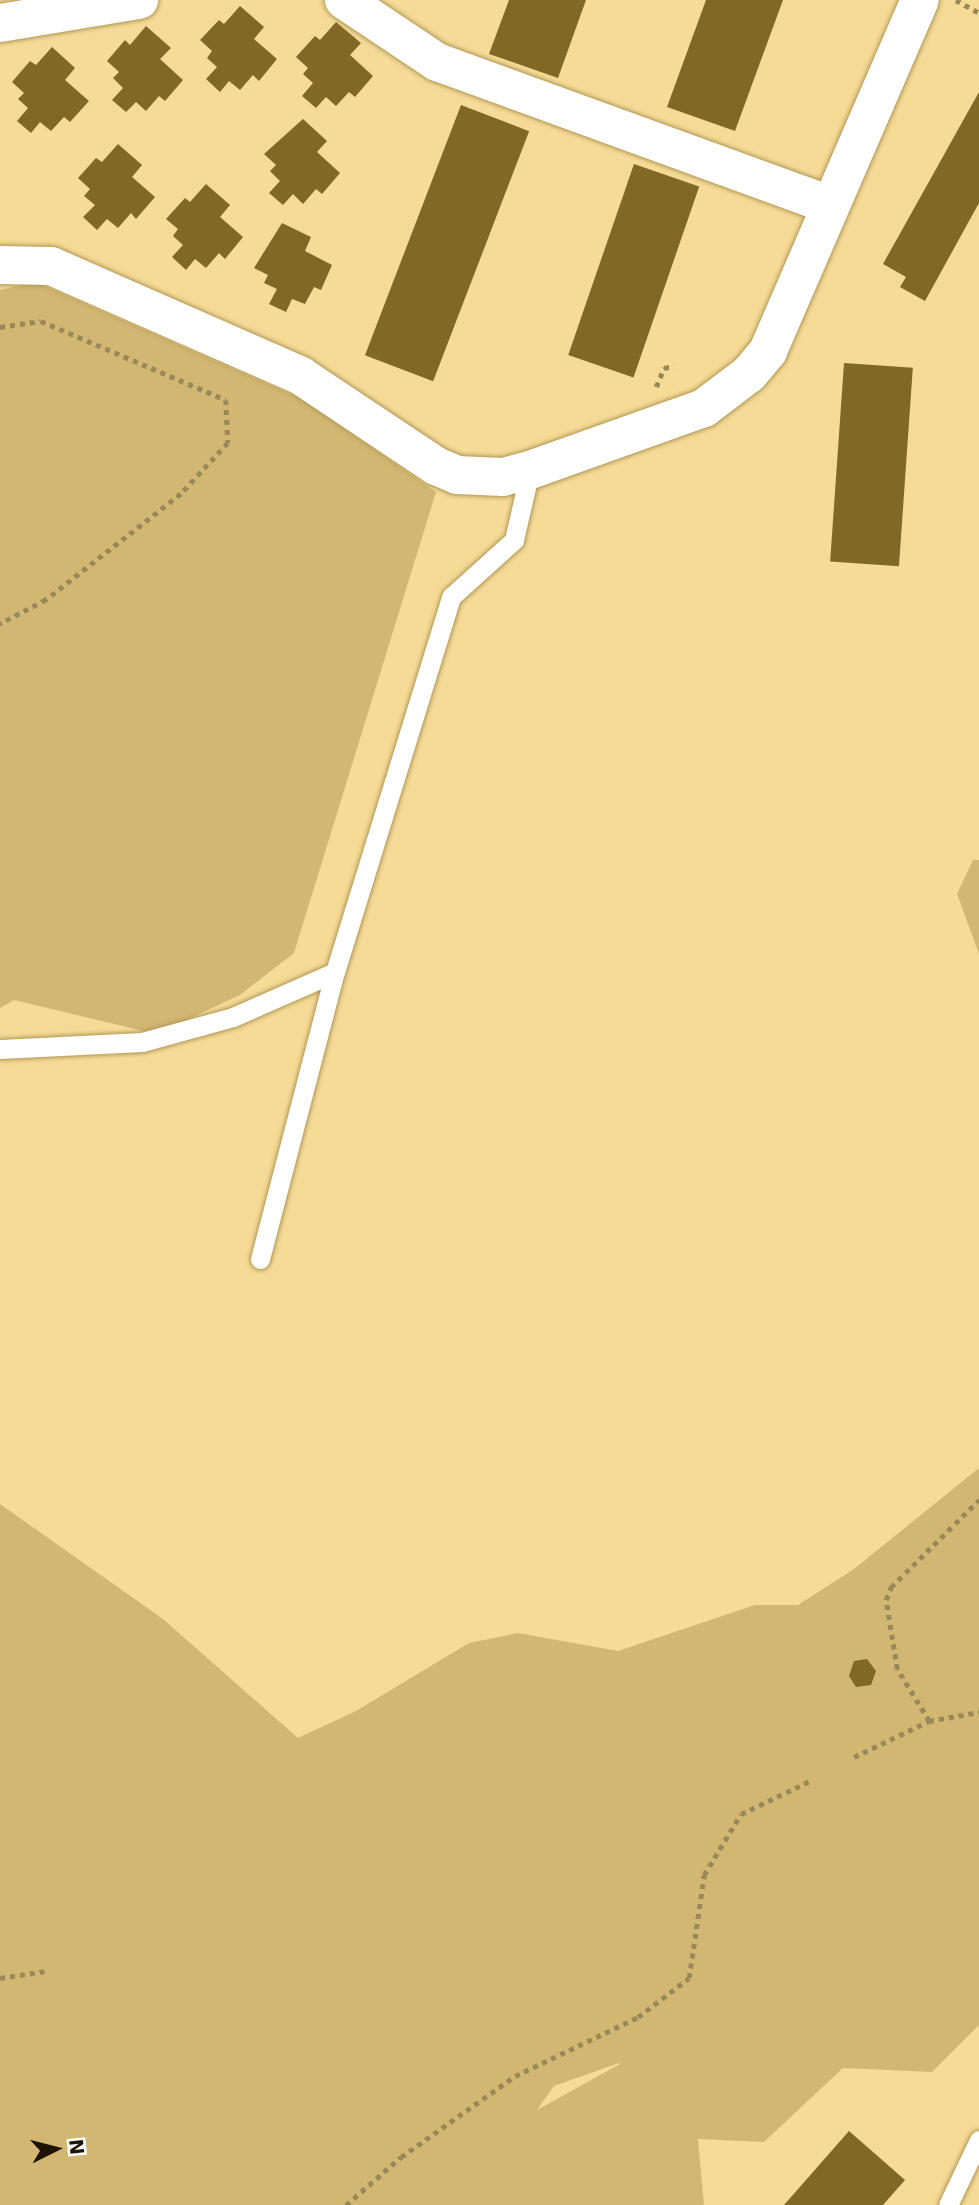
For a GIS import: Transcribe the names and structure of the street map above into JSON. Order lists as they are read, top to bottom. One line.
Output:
{"north":"right"}
